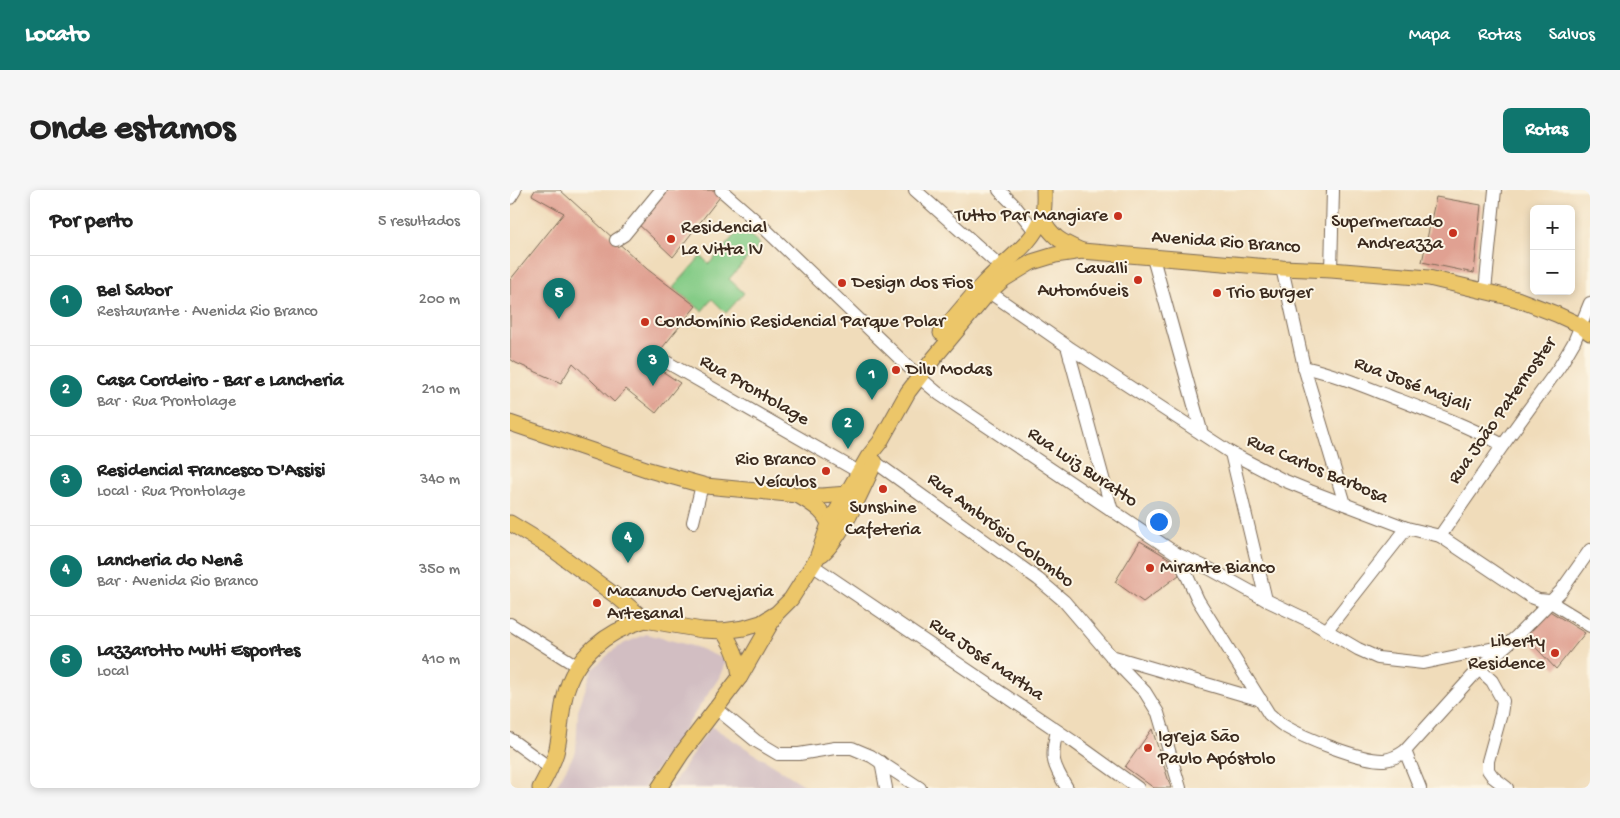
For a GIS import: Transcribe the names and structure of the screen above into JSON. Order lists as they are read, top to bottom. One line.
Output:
{"streets":{"main road":["Avenida Rio Branco"],"street":["Rua José Majali","Rua Prontolage","Rua João Paternoster","Rua Luiz Buratto","Rua Carlos Barbosa","Rua Ambrósio Colombo","Rua José Martha"]},"crossings":[["Avenida Rio Branco","Rua Prontolage"],["Avenida Rio Branco","Rua João Paternoster"],["Avenida Rio Branco","Rua Luiz Buratto"],["Avenida Rio Branco","Rua Carlos Barbosa"],["Avenida Rio Branco","Rua Ambrósio Colombo"],["Avenida Rio Branco","Rua José Martha"],["Rua José Majali","Rua João Paternoster"],["Rua João Paternoster","Rua Carlos Barbosa"]],"places":["Tutto Par Mangiare","Supermercado Andreazza","Residencial La Vitta IV","Cavalli Automóveis","Design dos Fios","Trio Burger","Condomínio Residencial Parque Polar","Dilu Modas","Rio Branco Veículos","Sunshine Cafeteria","Mirante Bianco","Macanudo Cervejaria Artesanal","Liberty Residence","Igreja São Paulo Apóstolo"],"page":{"header":"Locato","nav":["Mapa","Rotas","Salvos"],"buttons":"Rotas","title":"Onde estamos","heading":["Por perto","5 resultados"],"map_buttons":["+","−"],"list":[{"mark":"1","name":"Bel Sabor","note":"Restaurante · Avenida Rio Branco","value":"200 m"},{"mark":"2","name":"Casa Cordeiro - Bar e Lancheria","note":"Bar · Rua Prontolage","value":"210 m"},{"mark":"3","name":"Residencial Francesco D'Assisi","note":"Local · Rua Prontolage","value":"340 m"},{"mark":"4","name":"Lancheria do Nenê","note":"Bar · Avenida Rio Branco","value":"350 m"},{"mark":"5","name":"Lazzarotto Multi Esportes","note":"Local","value":"410 m"}],"pins":["5","3","1","2","4"]}}
